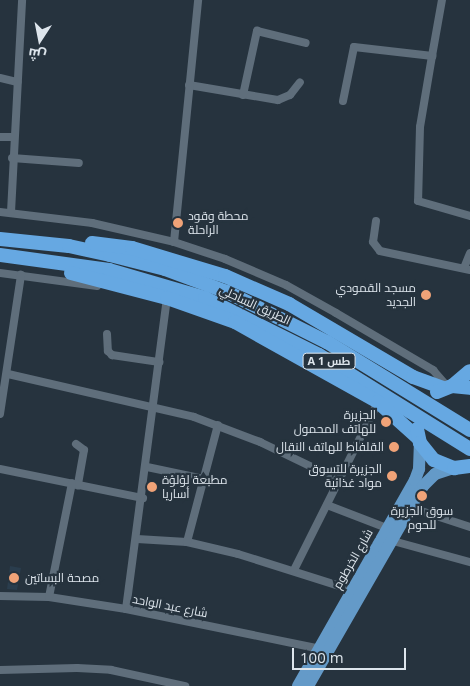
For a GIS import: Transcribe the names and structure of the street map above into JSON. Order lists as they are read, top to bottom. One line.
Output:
{"streets":{"highway":["الطريق الساحلي","A 1 طس"],"main road":["شارع الخرطوم"],"street":["شارع عبد الواحد"]},"crossings":[["شارع الخرطوم","شارع عبد الواحد"]],"places":["محطة وقود الراحلة","مسجد القمودي الجديد","الجزيرة للهاتف المحمول","القلفاط للهاتف النقال","الجزيرة للتسوق مواد غذائية","مطبعة لؤلؤة أساريا","سوق الجزيرة للحوم","مصحة البساتين"],"scale_bar":"100 m","north":"bottom"}
